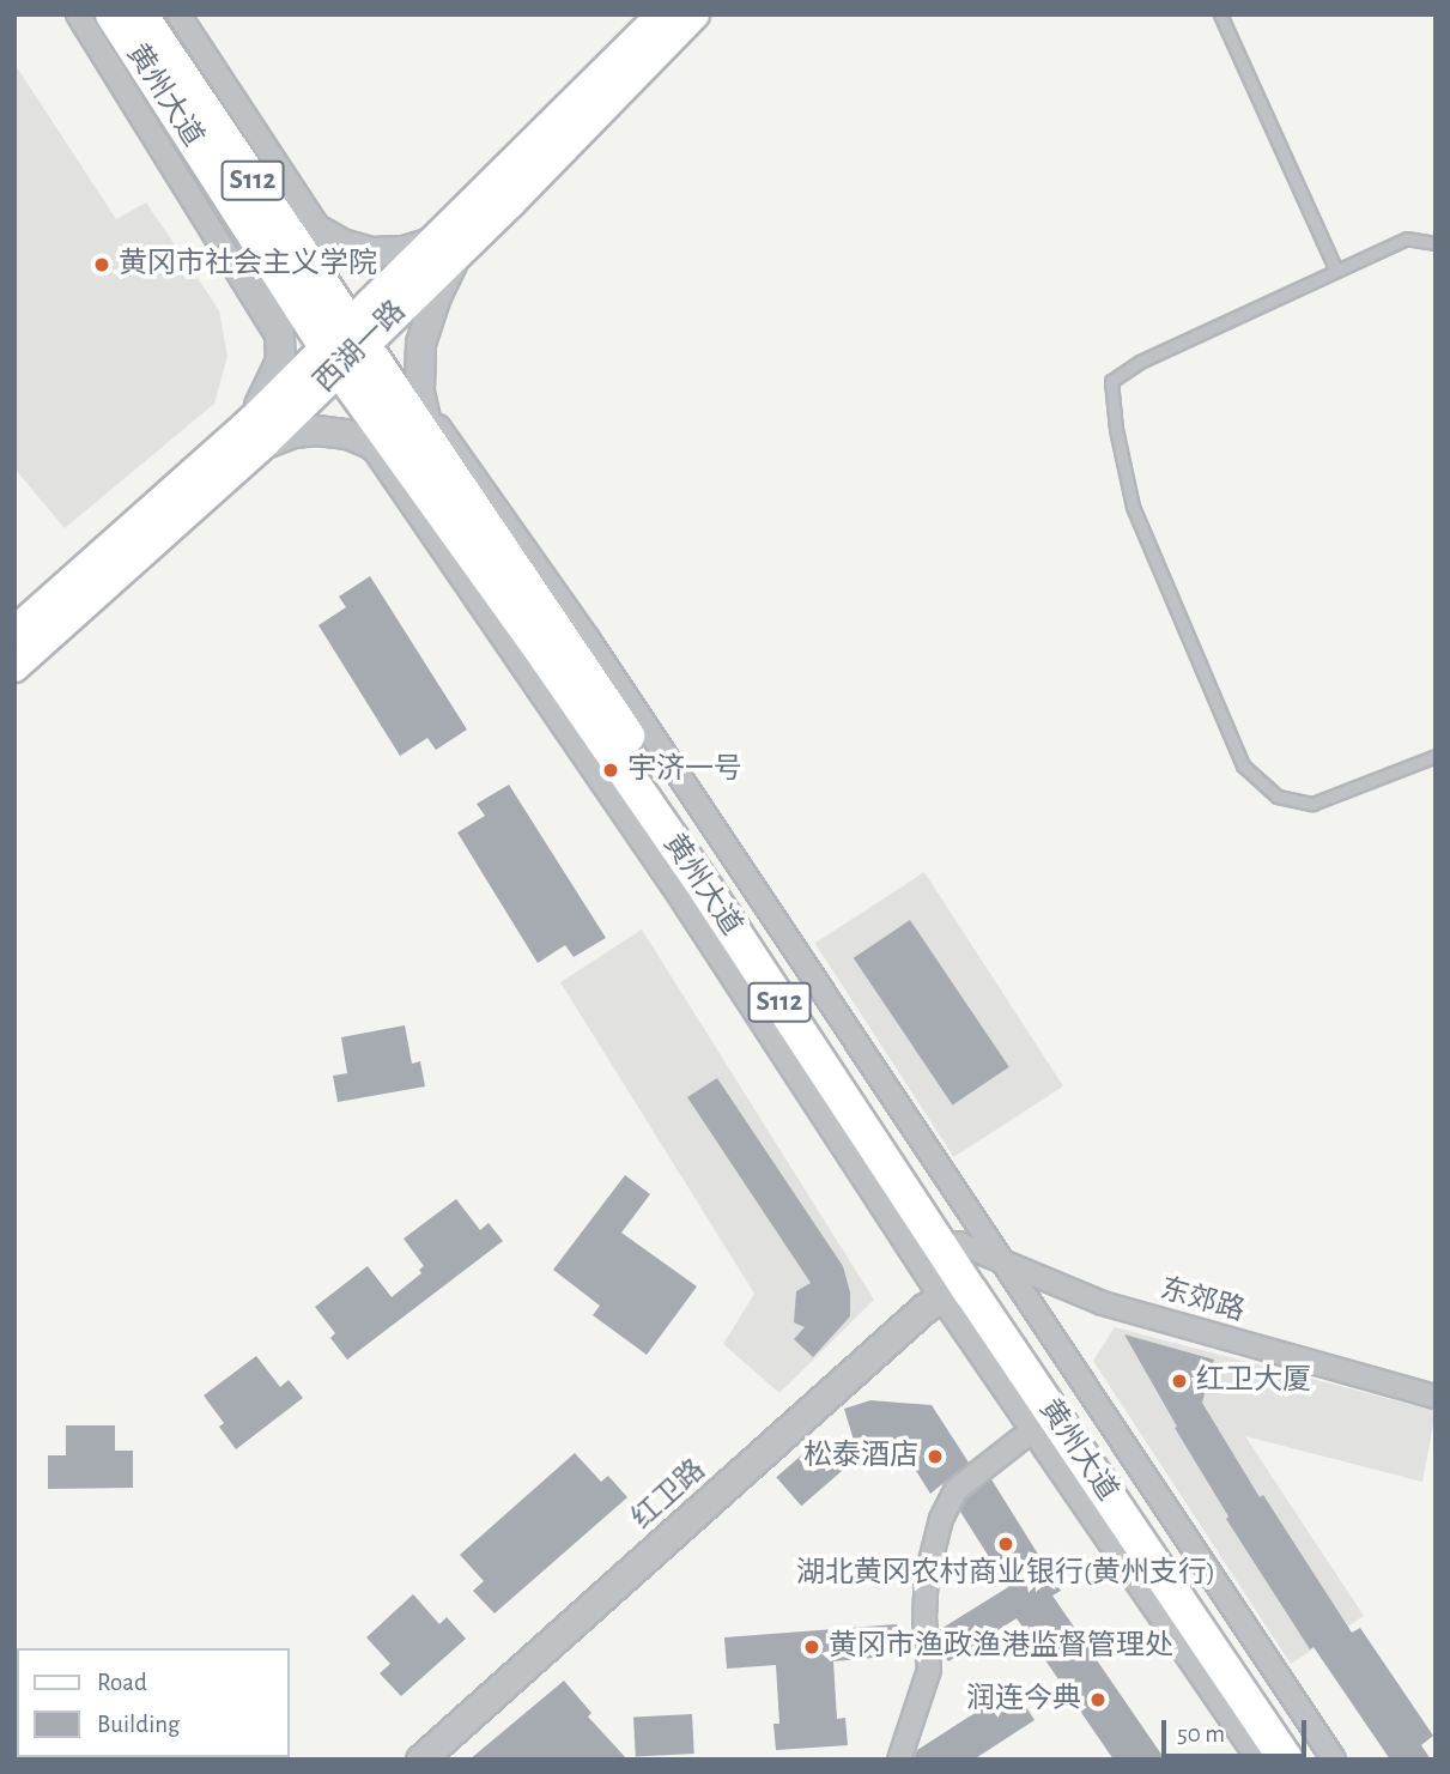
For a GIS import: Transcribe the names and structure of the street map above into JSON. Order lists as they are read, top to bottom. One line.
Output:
{"streets":{"main road":["黄州大道","S112","西湖一路"],"street":["东郊路","红卫路"]},"crossings":[["黄州大道","西湖一路"],["黄州大道","东郊路"],["黄州大道","红卫路"]],"places":["黄冈市社会主义学院","宇济一号","红卫大厦","松泰酒店","湖北黄冈农村商业银行(黄州支行)","黄冈市渔政渔港监督管理处","润连今典"],"legend":["Road","Building"],"scale_bar":"50 m"}
